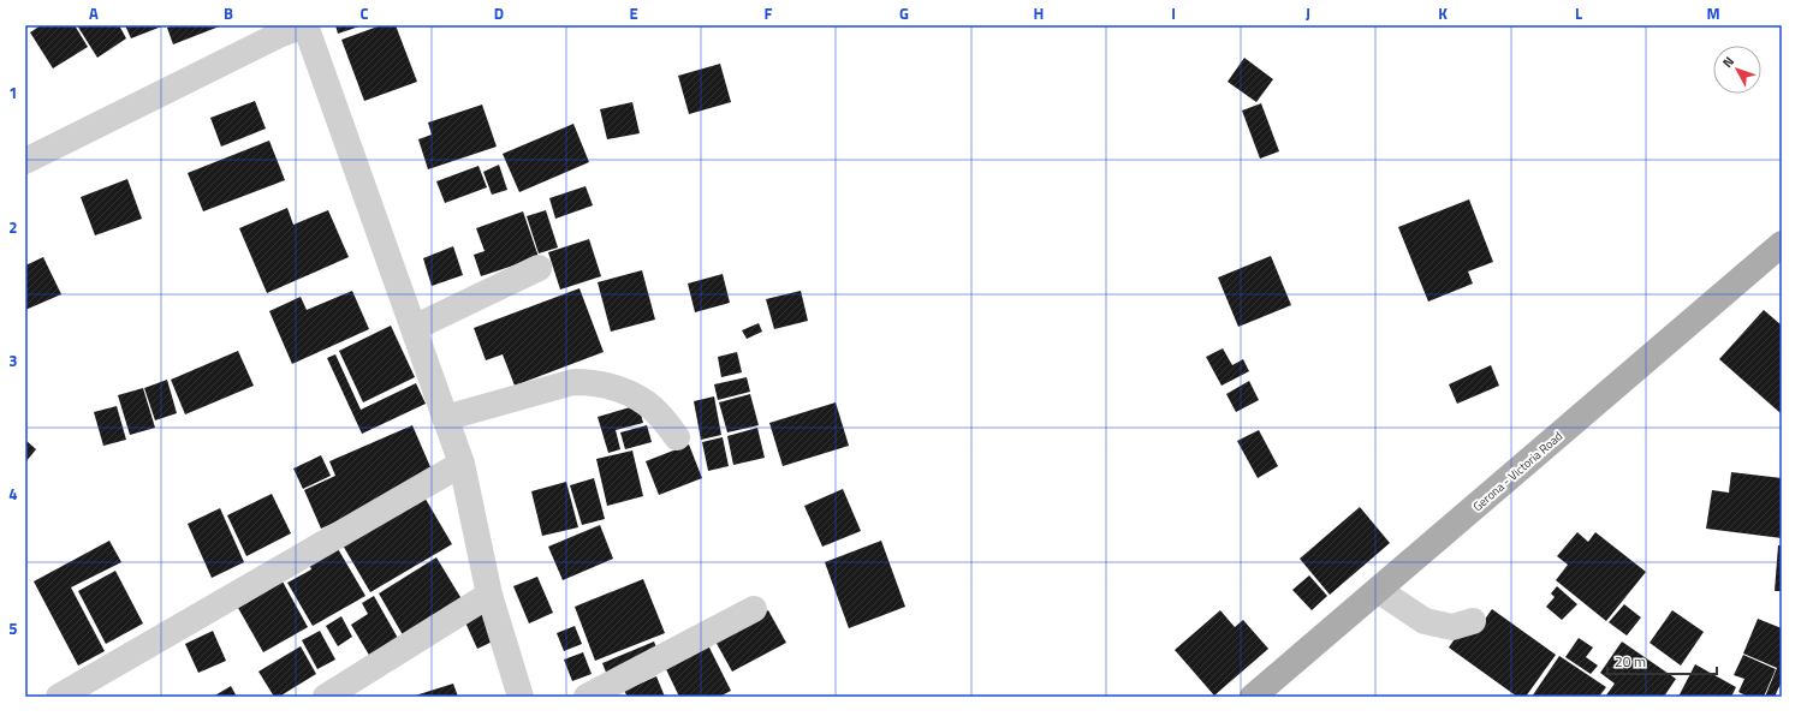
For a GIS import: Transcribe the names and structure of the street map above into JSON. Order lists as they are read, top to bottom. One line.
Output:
{"streets":{"main road":["Gerona - Victoria Road"]},"scale_bar":"20 m","north":"top left","grid":{"columns":["A","B","C","D","E","F","G","H","I","J","K","L","M"],"rows":["1","2","3","4","5"]}}
